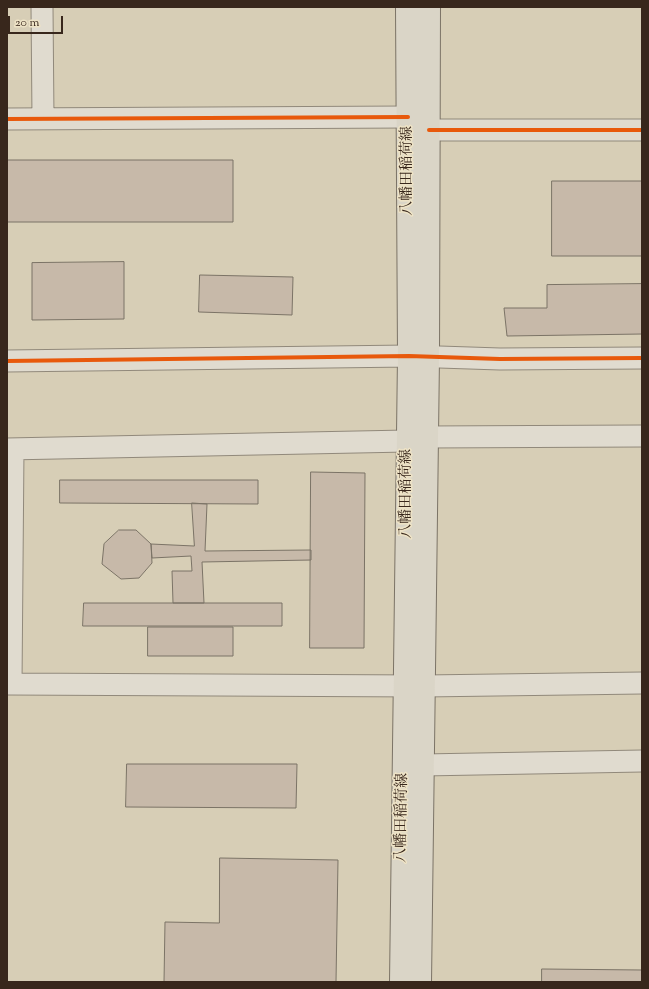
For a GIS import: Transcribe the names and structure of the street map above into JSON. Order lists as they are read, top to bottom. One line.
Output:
{"streets":{"main road":["八幡田稲荷線"]},"scale_bar":"20 m"}
